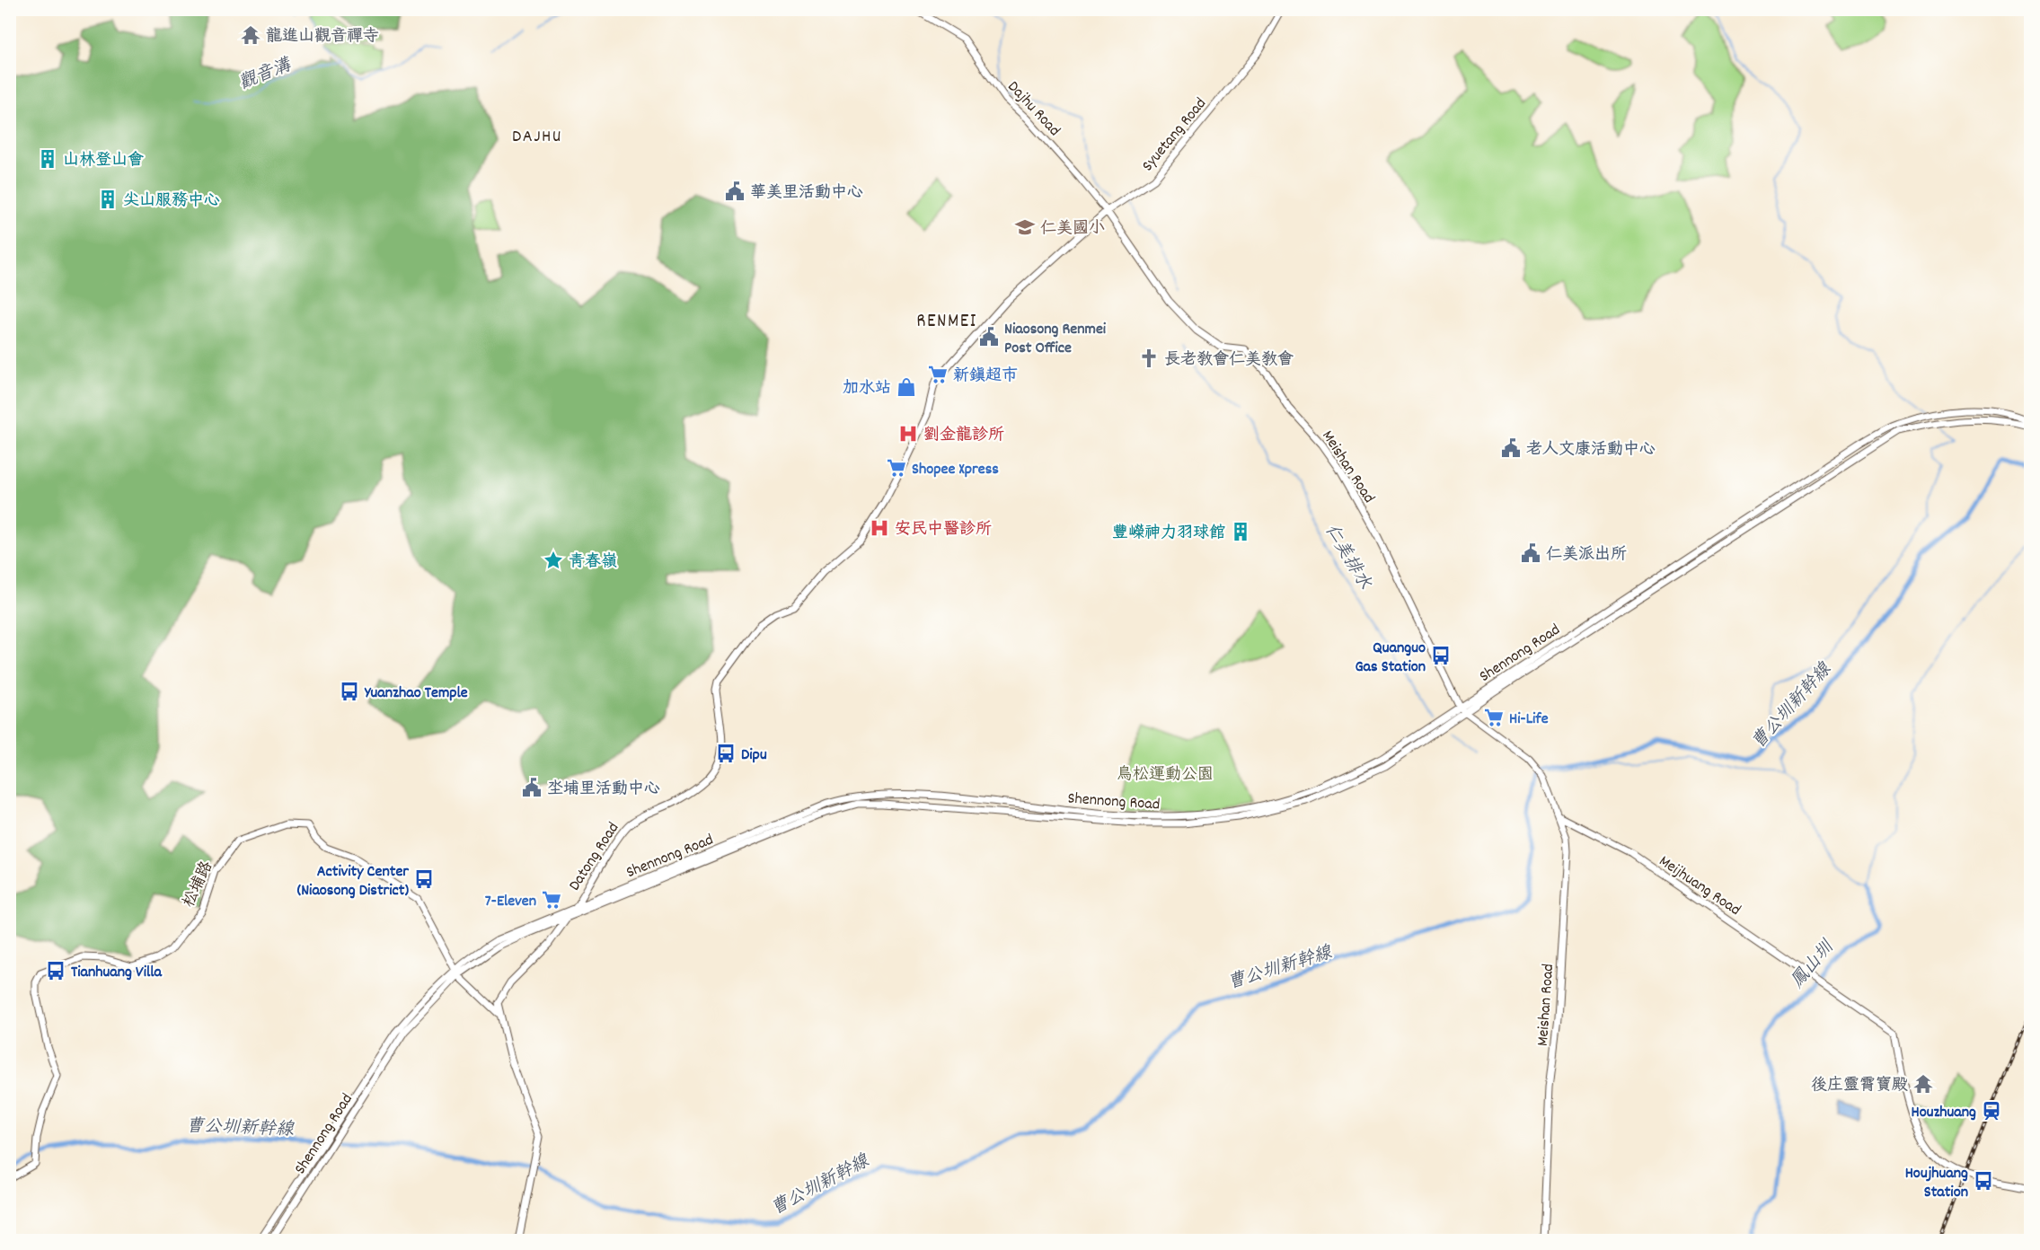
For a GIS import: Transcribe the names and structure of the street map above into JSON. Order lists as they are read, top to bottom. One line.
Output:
{"streets":{"street":["Dajhu Road","Syuetang Road","Meishan Road","Shennong Road","Datong Road","松埔路","Meijhuang Road"]},"crossings":[["Dajhu Road","Syuetang Road"],["Dajhu Road","Meishan Road"],["Syuetang Road","Meishan Road"],["Syuetang Road","Datong Road"],["Meishan Road","Shennong Road"],["Meishan Road","Meijhuang Road"],["Shennong Road","Datong Road"],["Shennong Road","松埔路"],["Datong Road","松埔路"]],"districts":["DAJHU","RENMEI"],"water":["觀音溝","仁美排水","曹公圳新幹線","鳳山圳"],"parks":["鳥松運動公園"],"places":{"temple":["龍進山觀音禪寺","後庄靈霄寶殿"],"building":["山林登山會","尖山服務中心","豐嶸神力羽球館"],"public building":["華美里活動中心","Niaosong Renmei Post Office","老人文康活動中心","仁美派出所","坔埔里活動中心"],"school or university":["仁美國小"],"church":["長老教會仁美教會"],"supermarket":["新鎮超市","Shopee Xpress","Hi-Life","7-Eleven"],"shop":["加水站"],"hospital":["劉金龍診所","安民中醫診所"],"place":["青春嶺"],"bus stop":["Quanguo Gas Station","Yuanzhao Temple","Dipu","Activity Center (Niaosong District)","Tianhuang Villa","Houjhuang Station"],"station":["Houzhuang"]}}
